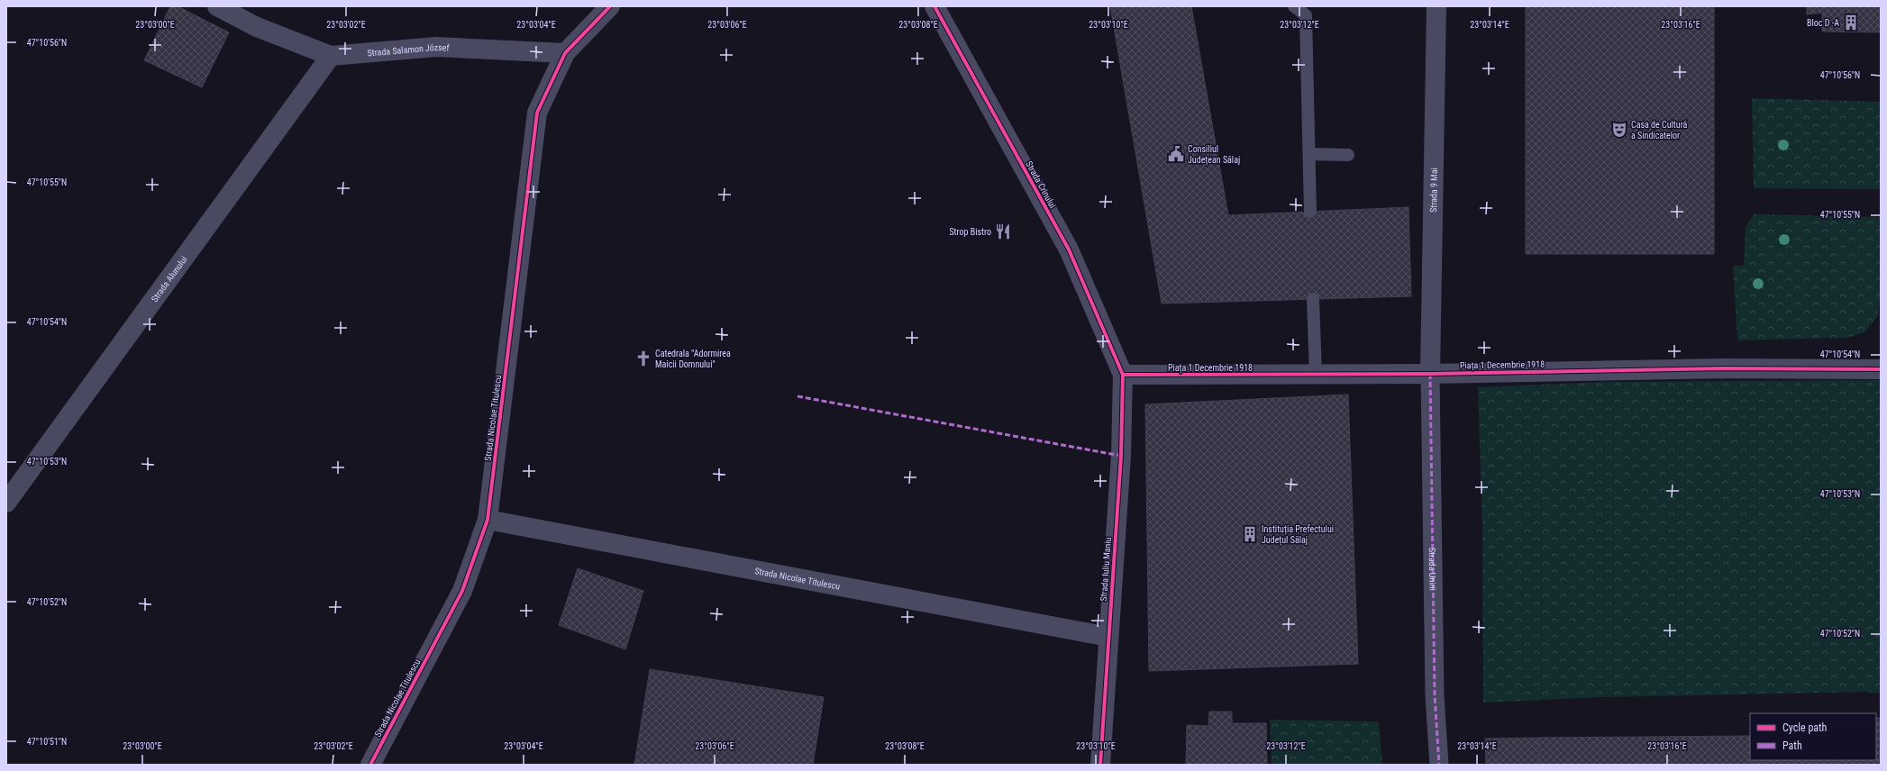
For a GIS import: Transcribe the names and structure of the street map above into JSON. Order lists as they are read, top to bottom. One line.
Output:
{"streets":{"street":["Strada Salamon József","Strada Crinului","Strada 9 Mai","Strada Alunului","Piața 1 Decembrie 1918","Strada Nicolae Titulescu","Strada Iuliu Maniu","Strada Unirii"]},"crossings":[["Strada Salamon József","Strada Alunului"],["Strada Salamon József","Strada Nicolae Titulescu"],["Strada Crinului","Piața 1 Decembrie 1918"],["Strada Crinului","Strada Iuliu Maniu"],["Strada 9 Mai","Piața 1 Decembrie 1918"],["Strada 9 Mai","Strada Unirii"],["Piața 1 Decembrie 1918","Strada Iuliu Maniu"],["Piața 1 Decembrie 1918","Strada Unirii"],["Strada Nicolae Titulescu","Strada Iuliu Maniu"]],"places":{"building":["Bloc D -A","Instituția Prefectului Județul Sălaj"],"theatre":["Casa de Cultură a Sindicatelor"],"public building":["Consiliul Județean Sălaj"],"restaurant":["Strop Bistro"],"church":["Catedrala \"Adormirea Maicii Domnului\""]},"legend":["Cycle path","Path"],"coordinates":["23°03'00\"E","23°03'02\"E","23°03'04\"E","23°03'06\"E","23°03'08\"E","23°03'10\"E","23°03'12\"E","23°03'14\"E","23°03'16\"E","47°10'56\"N","47°10'55\"N","47°10'54\"N","47°10'53\"N","47°10'52\"N","47°10'51\"N"]}
